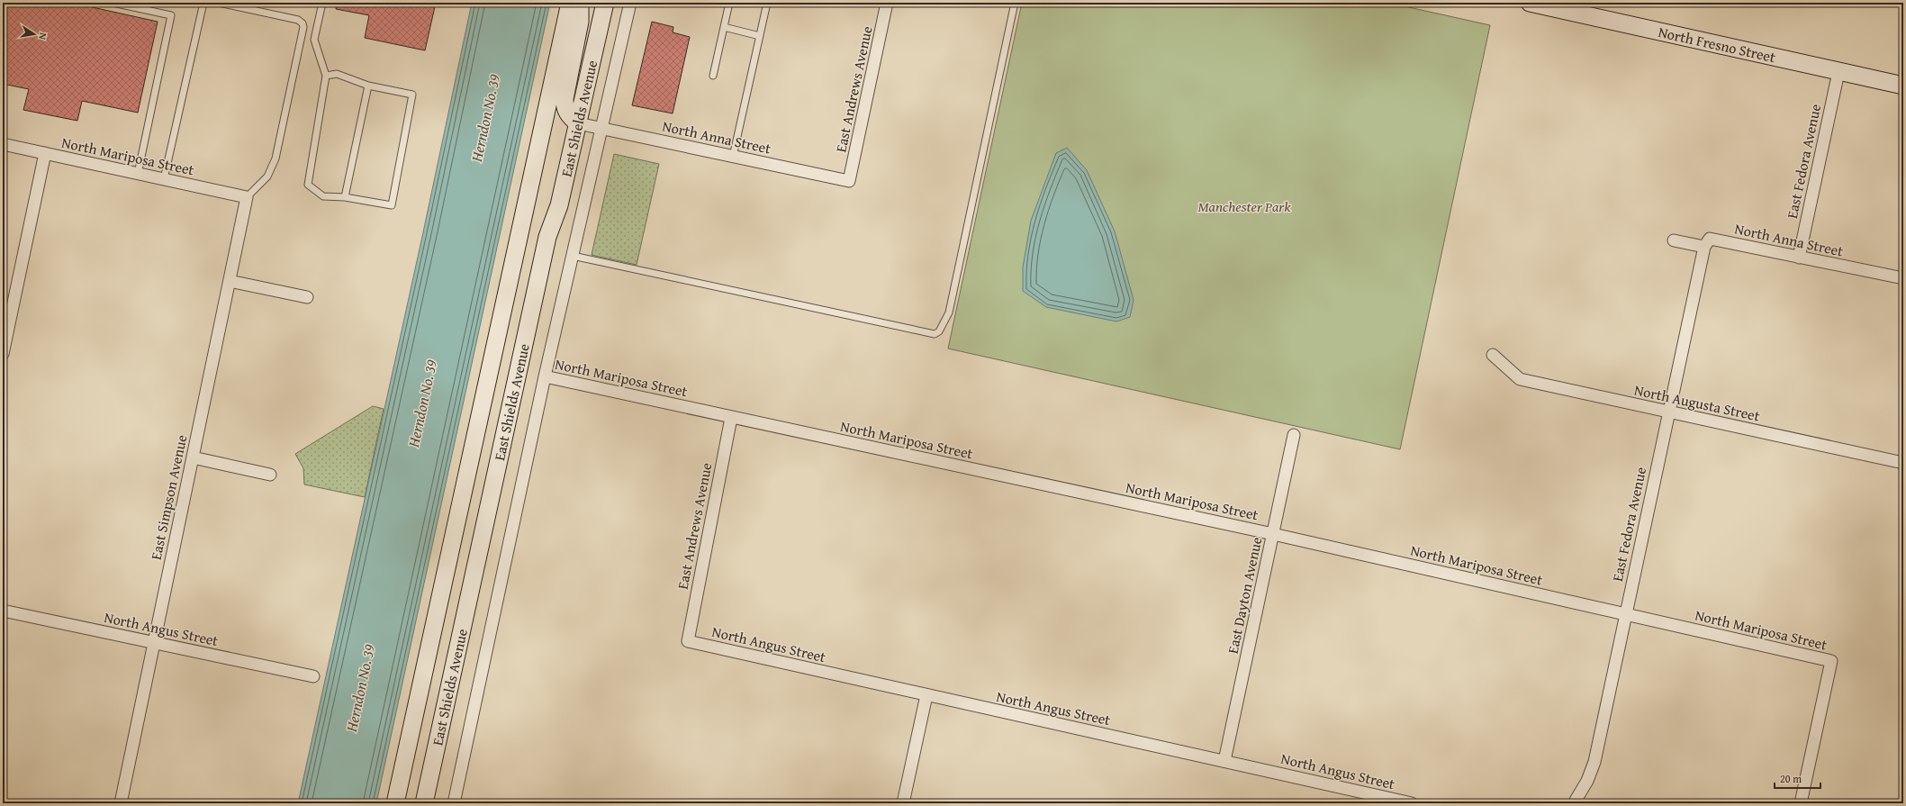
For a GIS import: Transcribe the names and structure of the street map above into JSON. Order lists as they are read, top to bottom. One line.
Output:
{"streets":{"main road":["North Fresno Street","East Shields Avenue"],"street":["East Andrews Avenue","North Anna Street","North Mariposa Street","East Fedora Avenue","North Augusta Street","East Simpson Avenue","East Dayton Avenue","North Angus Street"]},"crossings":[["North Fresno Street","East Fedora Avenue"],["East Andrews Avenue","North Anna Street"],["East Andrews Avenue","North Mariposa Street"],["East Andrews Avenue","North Angus Street"],["East Shields Avenue","North Anna Street"],["North Anna Street","East Fedora Avenue"],["North Mariposa Street","East Fedora Avenue"],["North Mariposa Street","East Simpson Avenue"],["North Mariposa Street","East Dayton Avenue"],["East Fedora Avenue","North Augusta Street"],["East Simpson Avenue","North Angus Street"],["East Dayton Avenue","North Angus Street"]],"water":["Herndon No. 39"],"parks":["Manchester Park"],"scale_bar":"20 m","north":"right"}
